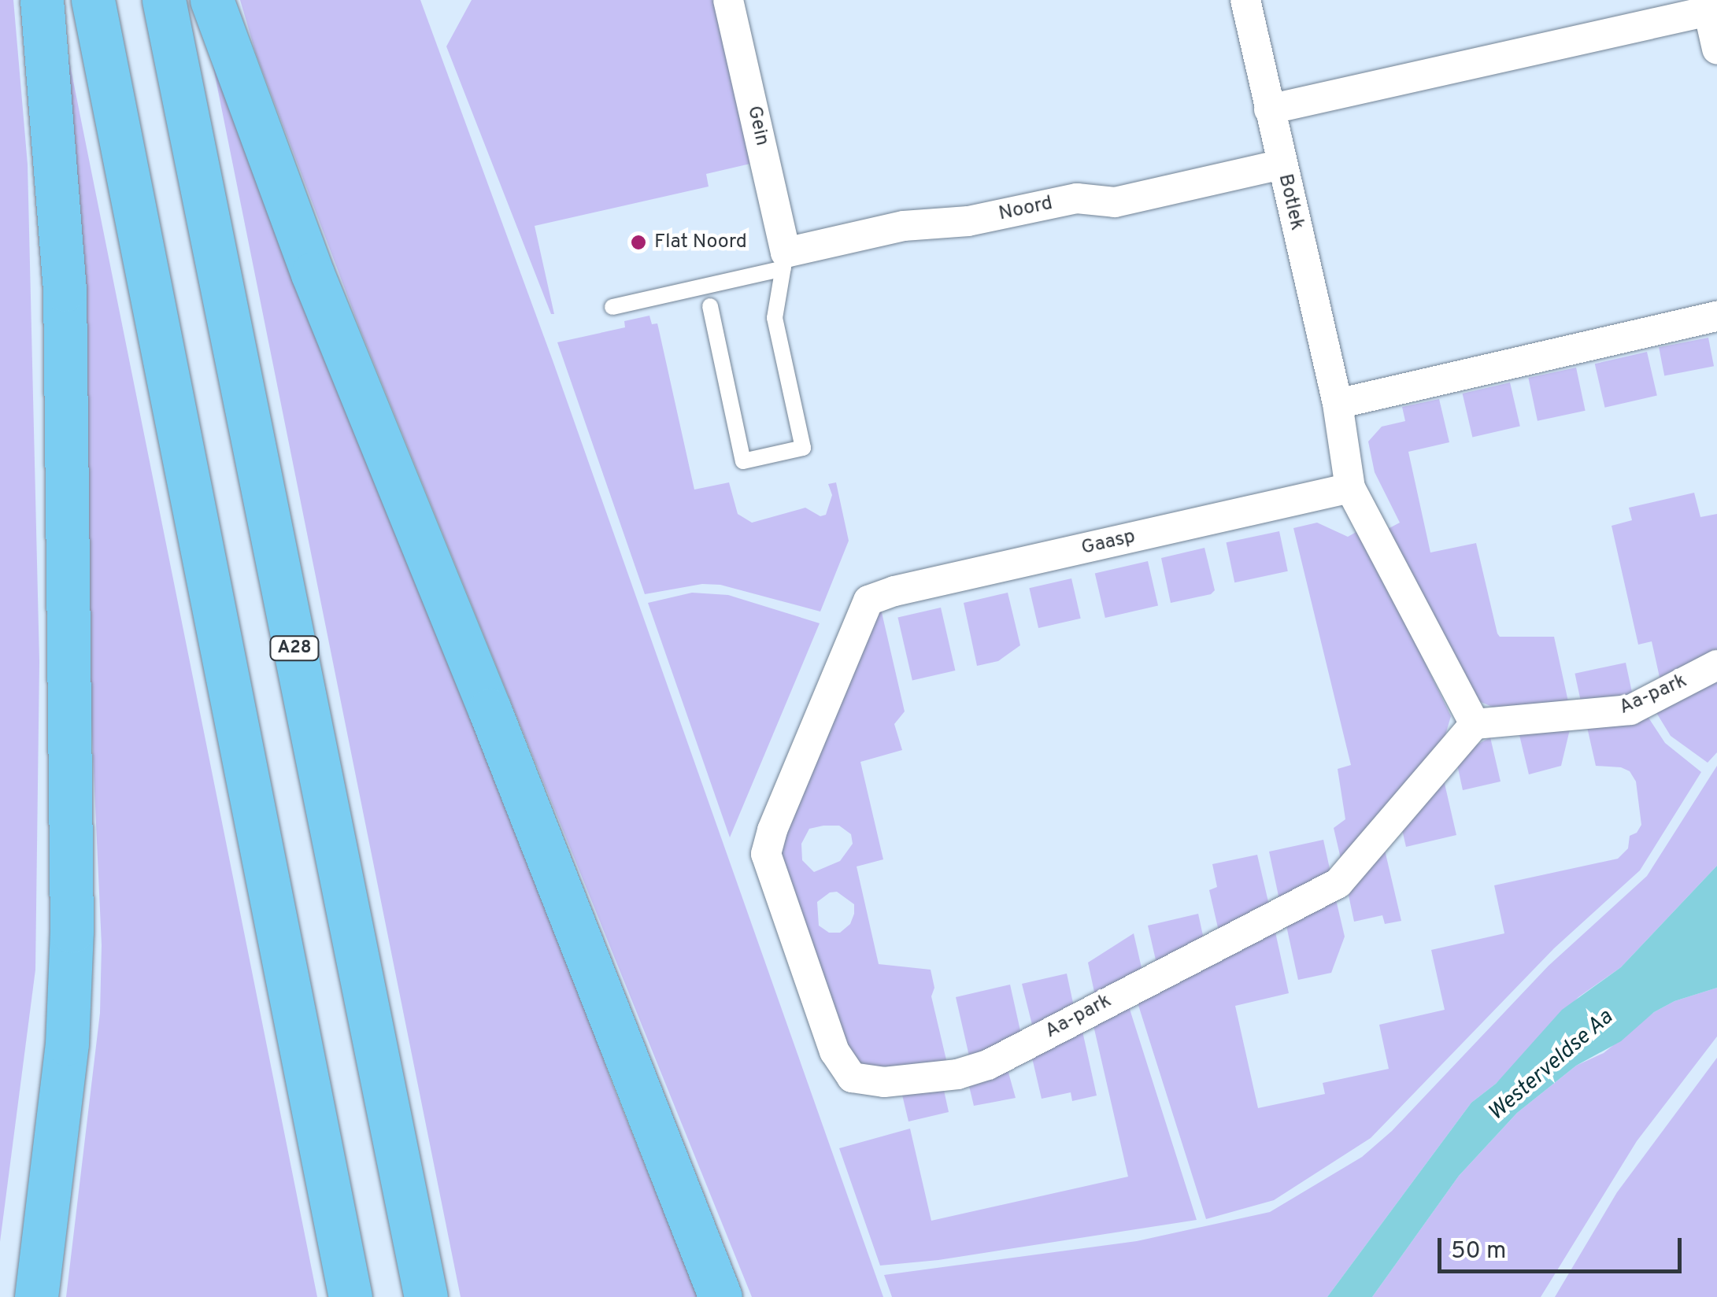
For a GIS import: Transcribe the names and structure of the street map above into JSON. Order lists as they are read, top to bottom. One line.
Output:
{"streets":{"highway":["A28"],"street":["Gein","Botlek","Noord","Gaasp","Aa-park"]},"crossings":[["Gein","Noord"],["Botlek","Noord"],["Botlek","Gaasp"],["Botlek","Aa-park"],["Gaasp","Aa-park"]],"water":["Westerveldse Aa"],"places":["Flat Noord"],"scale_bar":"50 m"}
